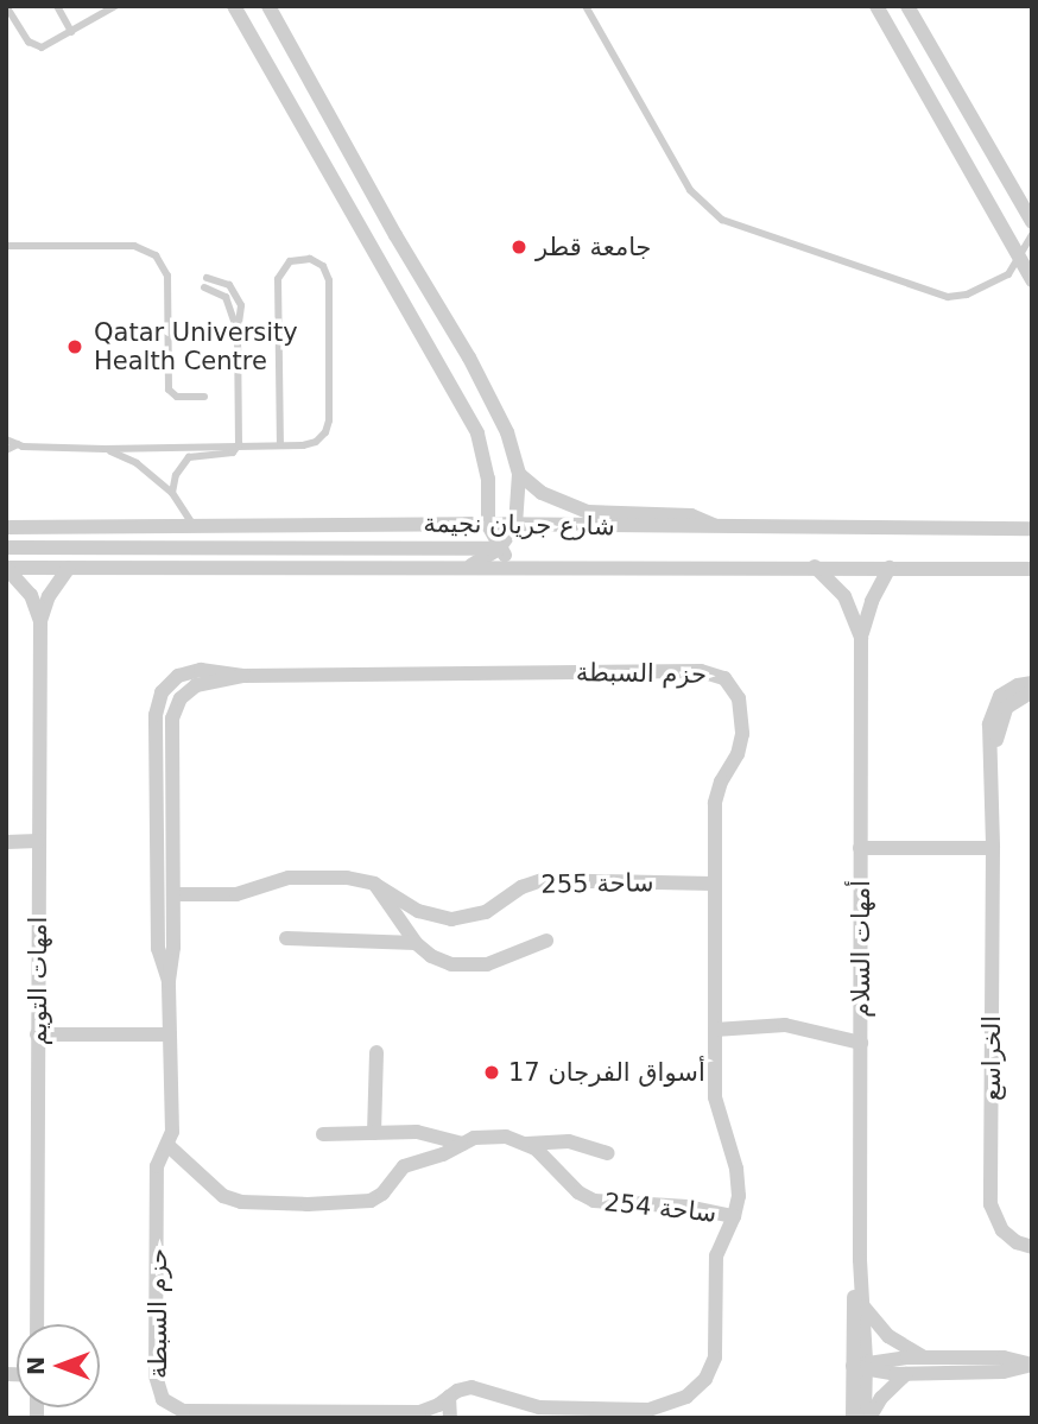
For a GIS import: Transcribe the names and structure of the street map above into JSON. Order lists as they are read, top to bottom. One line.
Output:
{"streets":{"street":["شارع جريان نجيمة","حزم السبطة","ساحة 255","أمهات السلام","امهات التويم","الخراسع","ساحة 254"]},"crossings":[["شارع جريان نجيمة","أمهات السلام"],["شارع جريان نجيمة","امهات التويم"],["حزم السبطة","ساحة 255"],["حزم السبطة","ساحة 254"]],"places":["جامعة قطر","Qatar University Health Centre","أسواق الفرجان 17"],"north":"left"}
